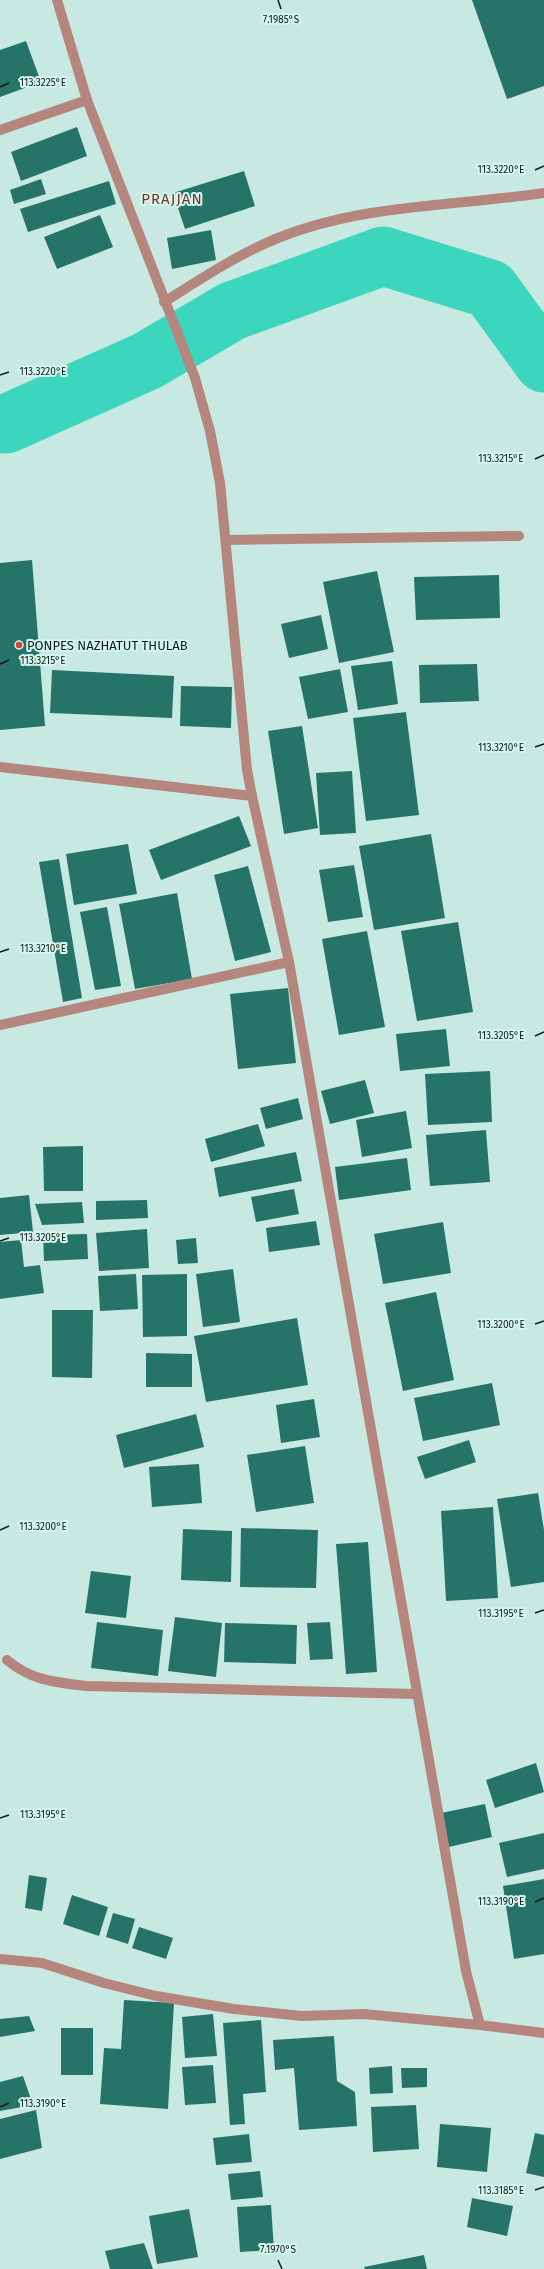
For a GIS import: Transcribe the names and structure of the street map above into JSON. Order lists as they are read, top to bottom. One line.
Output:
{"districts":["PRAJJAN"],"places":["PONPES NAZHATUT THULAB"],"coordinates":["7.1985°S","113.3225°E","113.3220°E","113.3215°E","113.3210°E","113.3205°E","113.3200°E","113.3195°E","113.3190°E","113.3185°E","7.1970°S"]}
